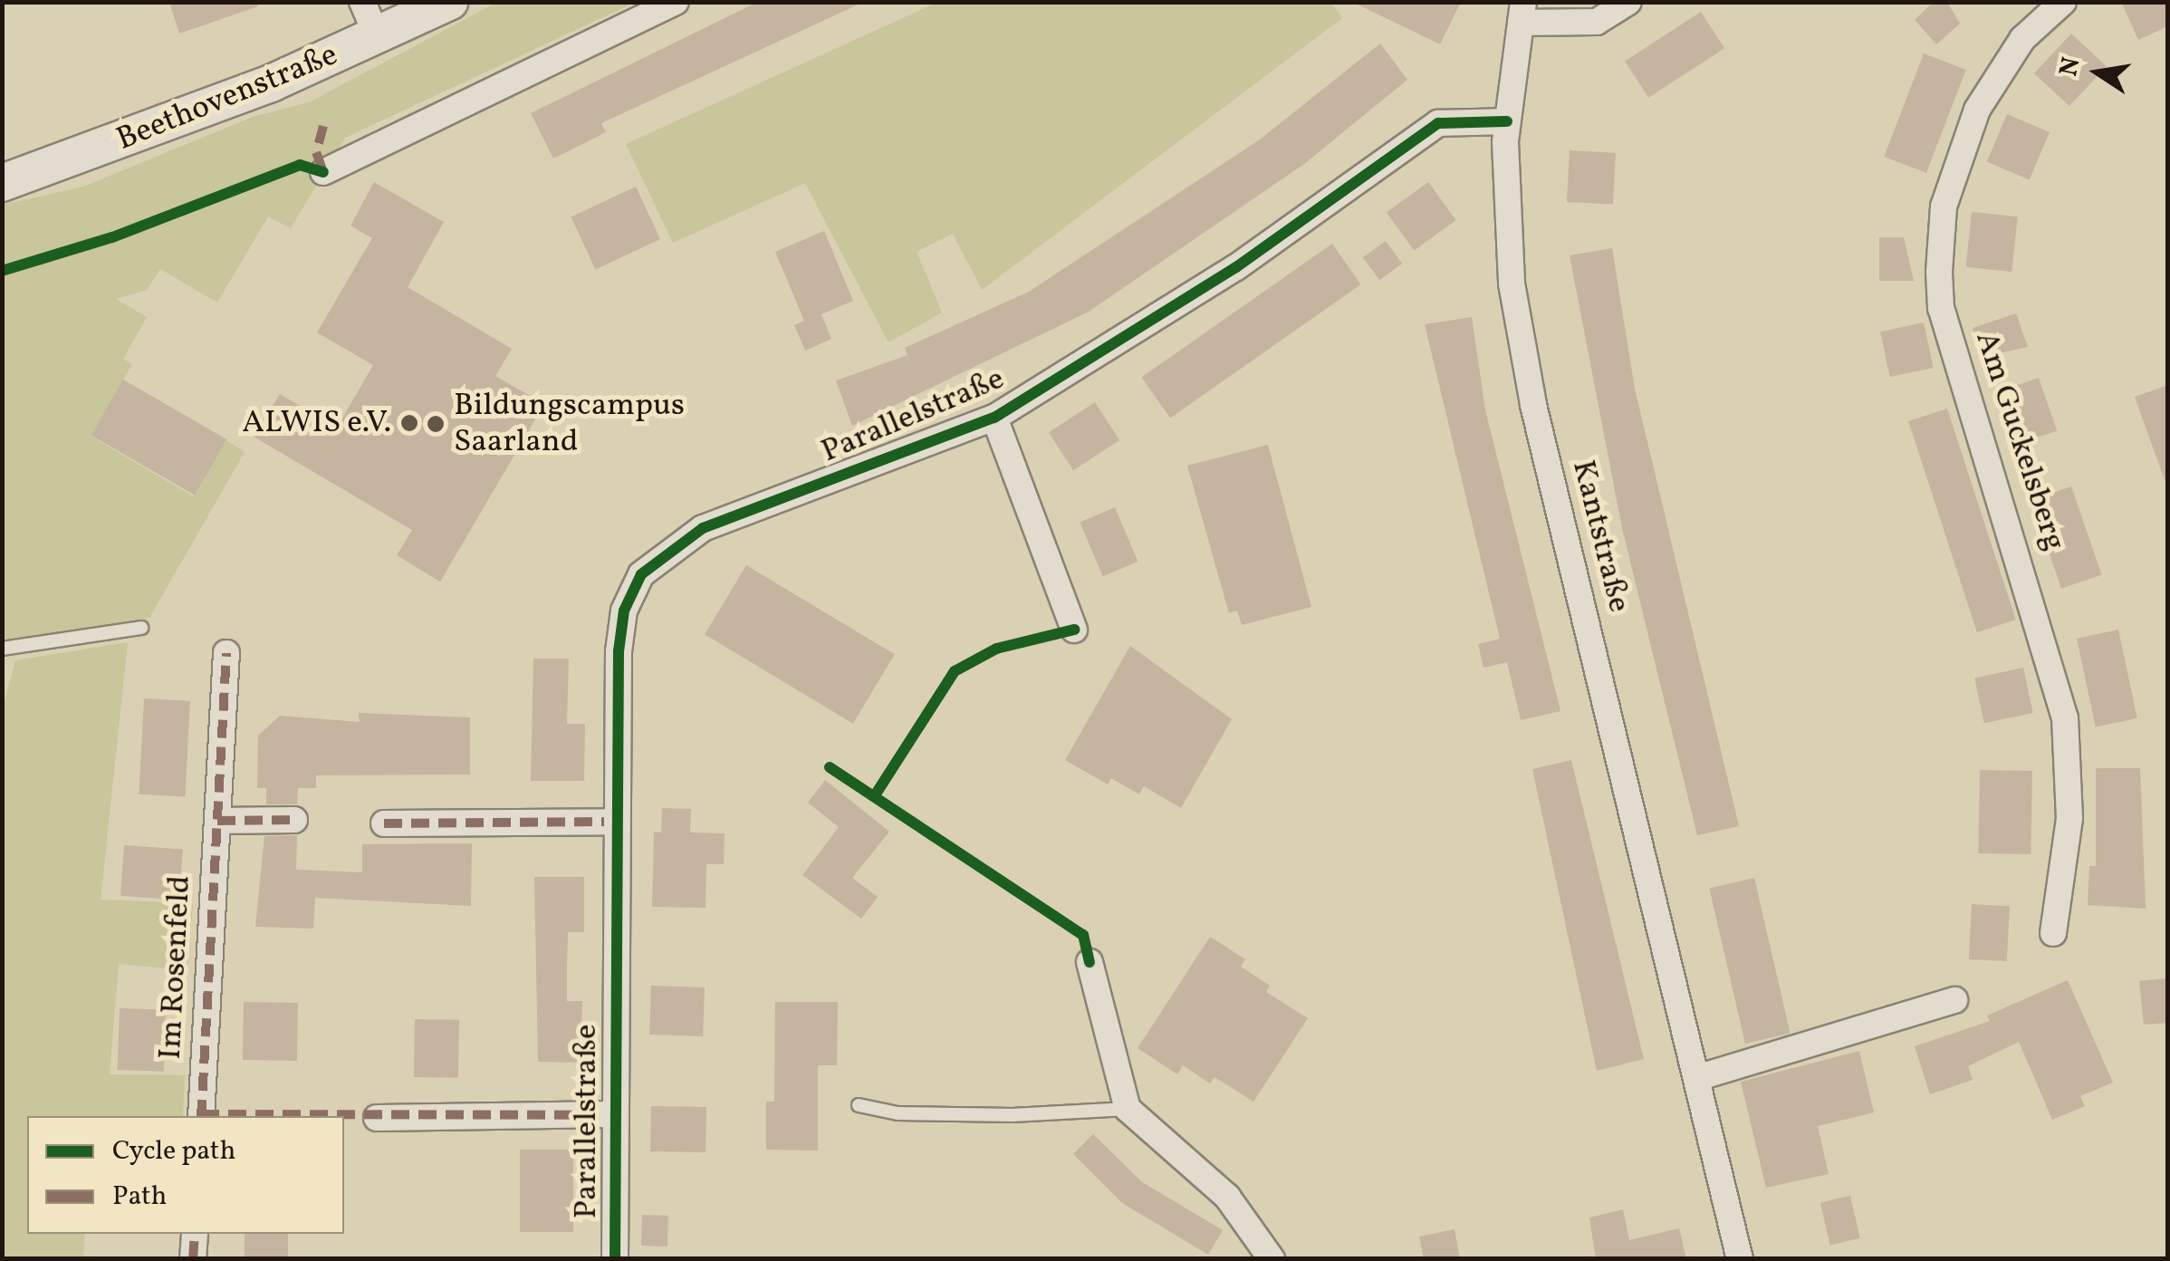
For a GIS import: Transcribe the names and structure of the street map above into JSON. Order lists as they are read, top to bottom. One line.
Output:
{"streets":{"street":["Beethovenstraße","Parallelstraße","Am Guckelsberg","Kantstraße","Im Rosenfeld"]},"crossings":[["Parallelstraße","Kantstraße"]],"places":["ALWIS e.V.","Bildungscampus Saarland"],"legend":["Cycle path","Path"],"north":"left"}
